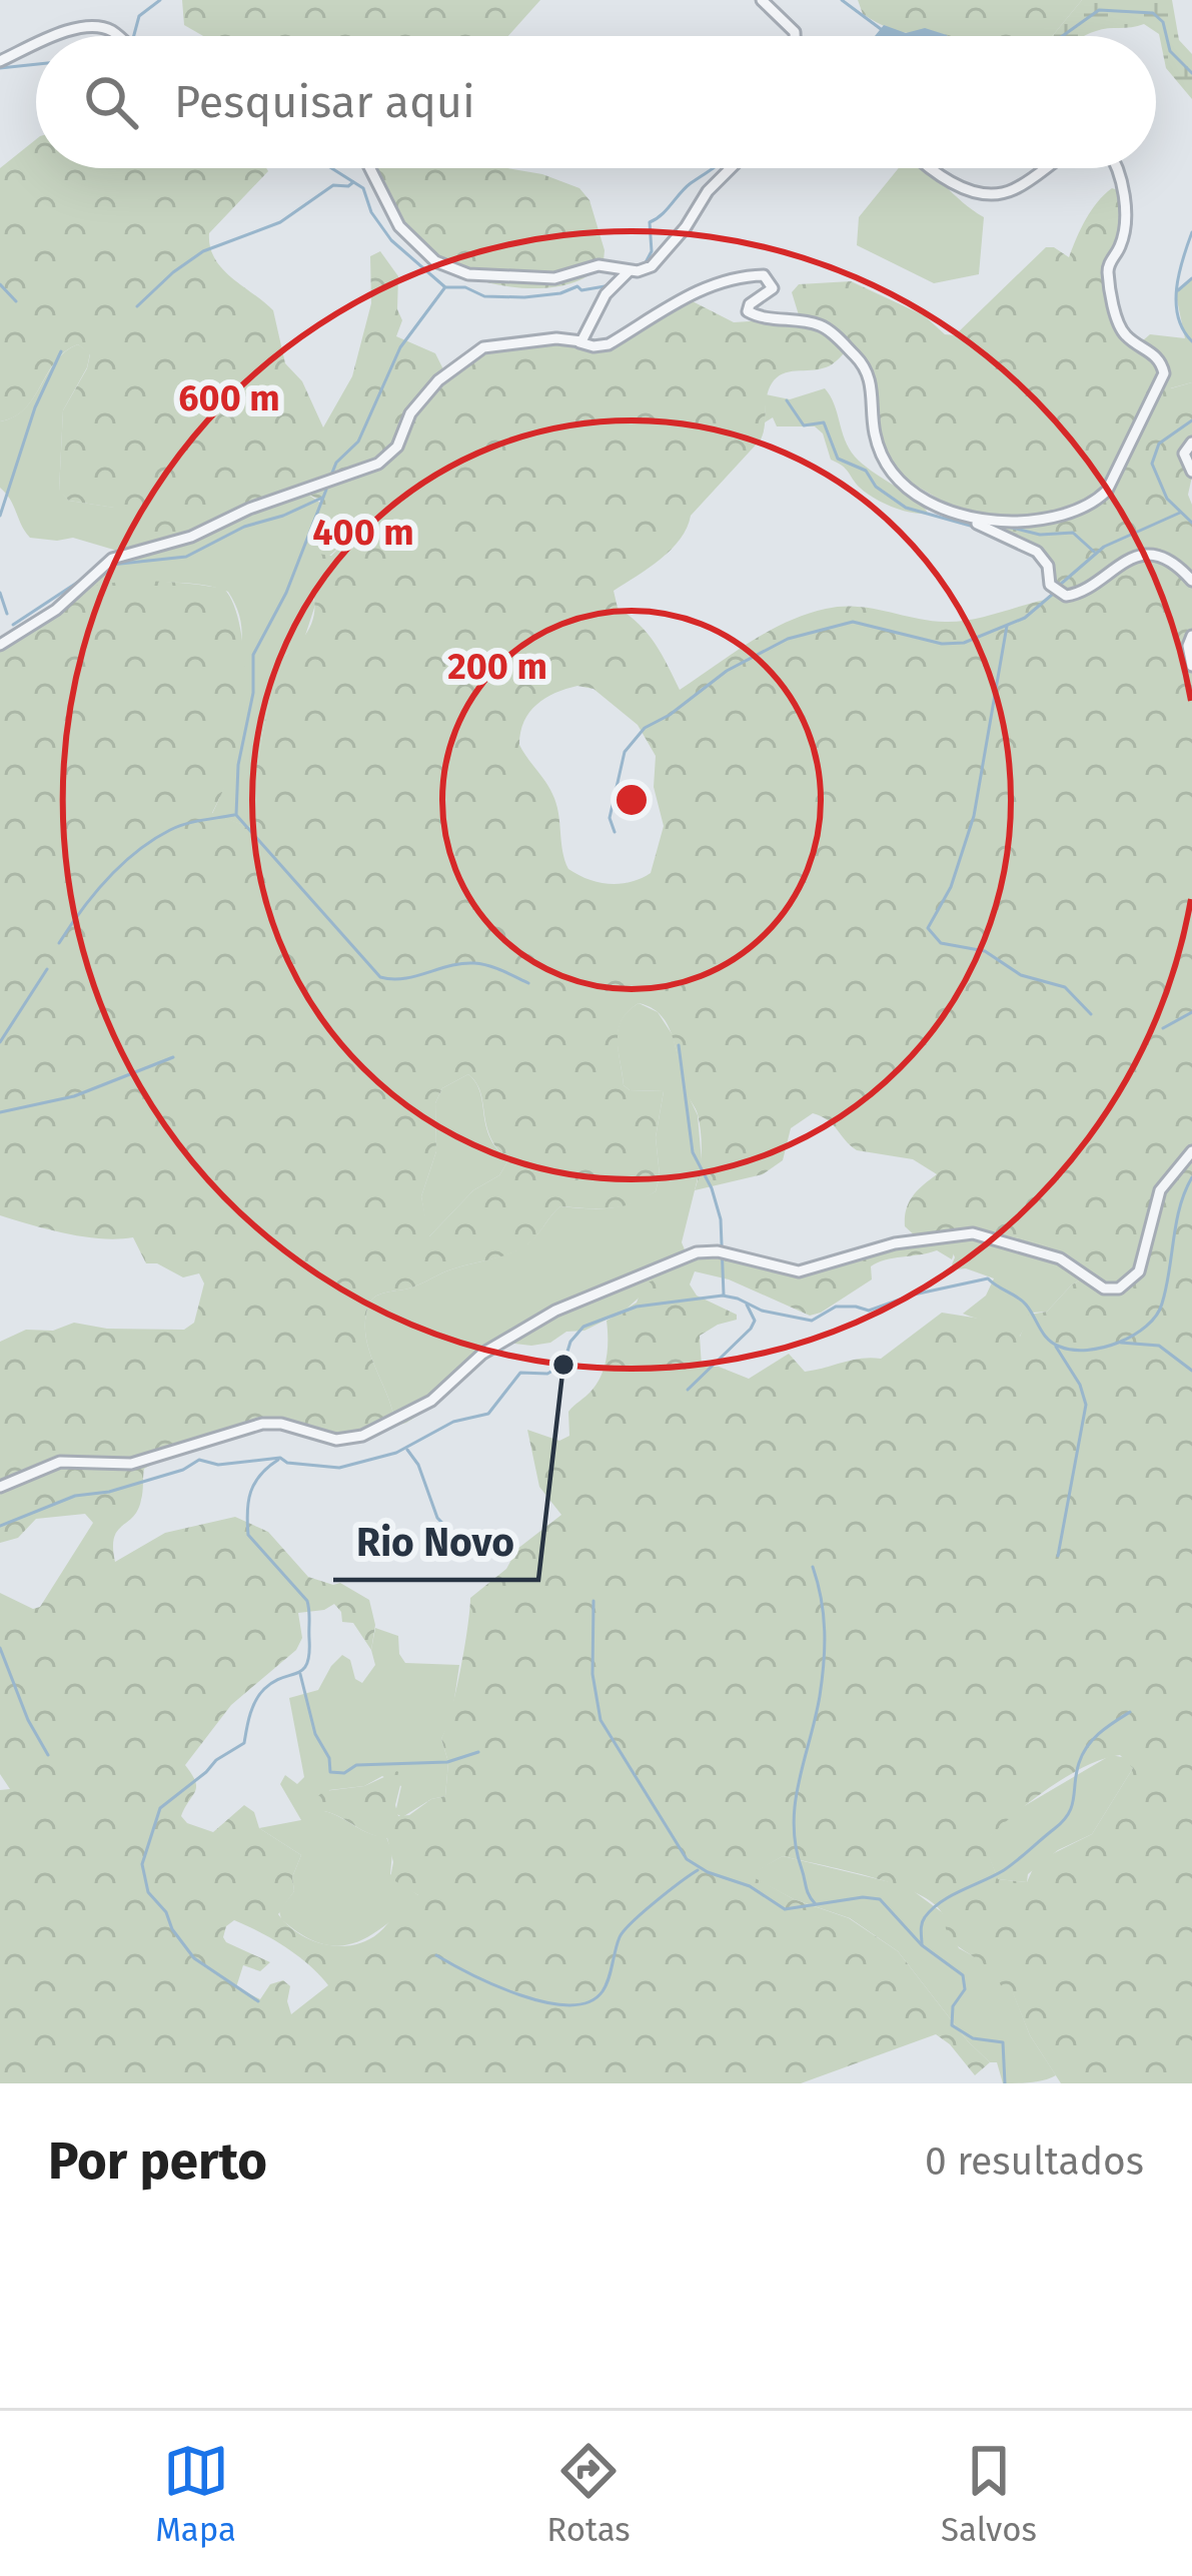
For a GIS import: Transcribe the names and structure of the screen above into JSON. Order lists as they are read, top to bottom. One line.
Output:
{"places":["Rio Novo"],"page":{"search":"Pesquisar aqui","heading":["Por perto","0 resultados"],"nav":["Mapa","Rotas","Salvos"]},"rings":["600 m","400 m","200 m"]}
